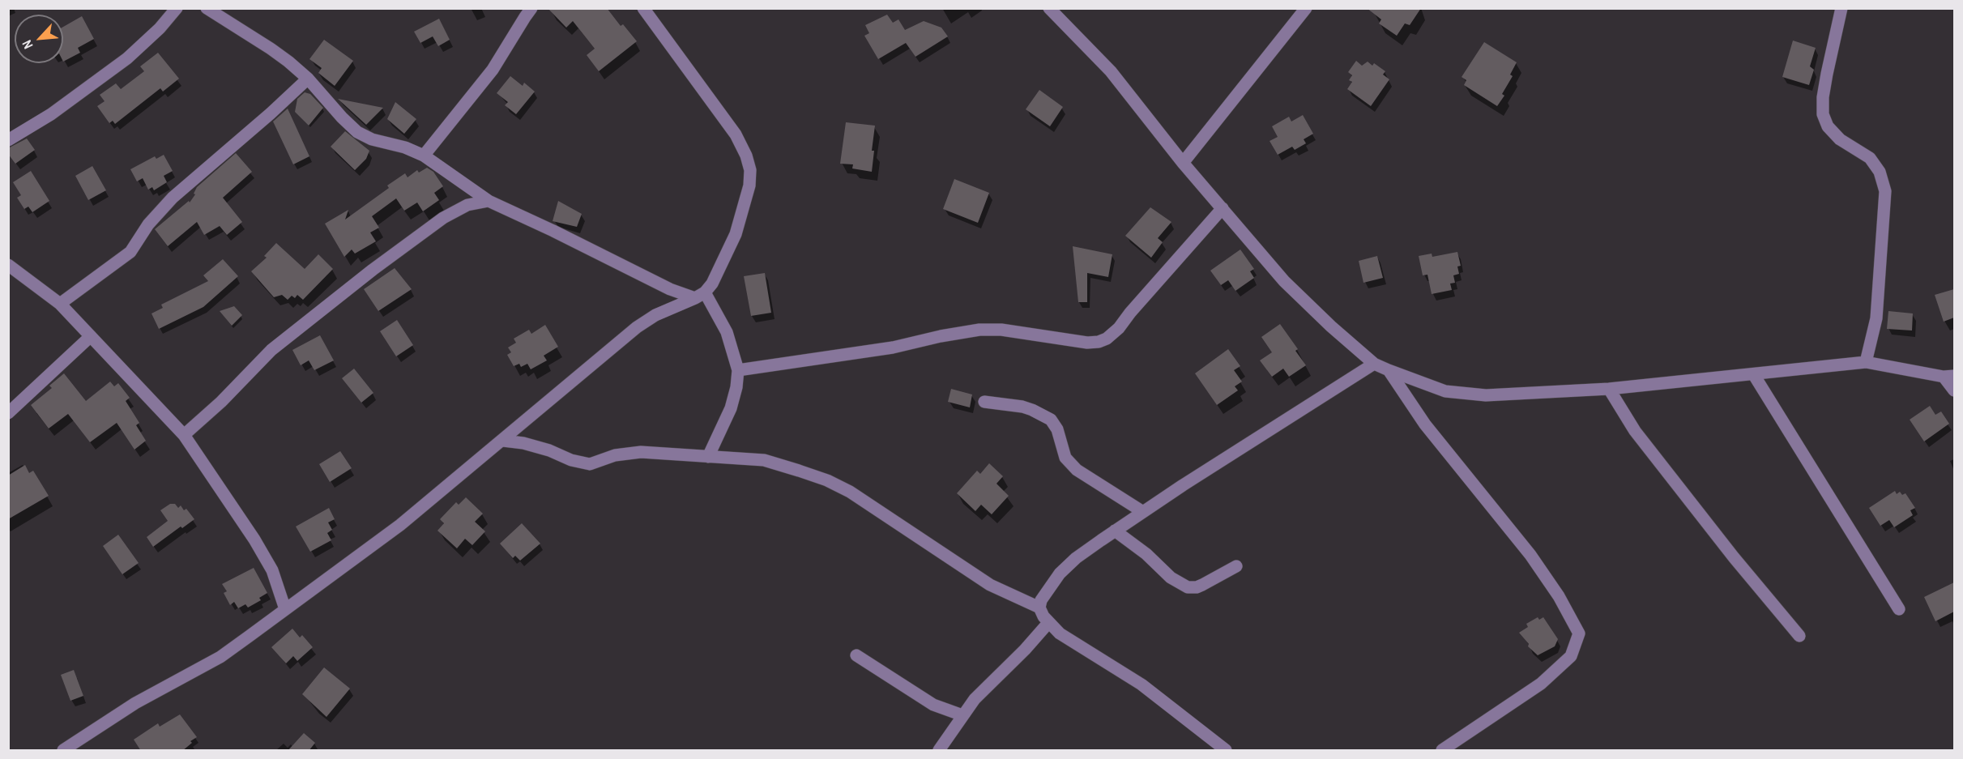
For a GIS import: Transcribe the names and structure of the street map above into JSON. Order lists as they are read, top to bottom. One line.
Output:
{"north":"bottom left"}
